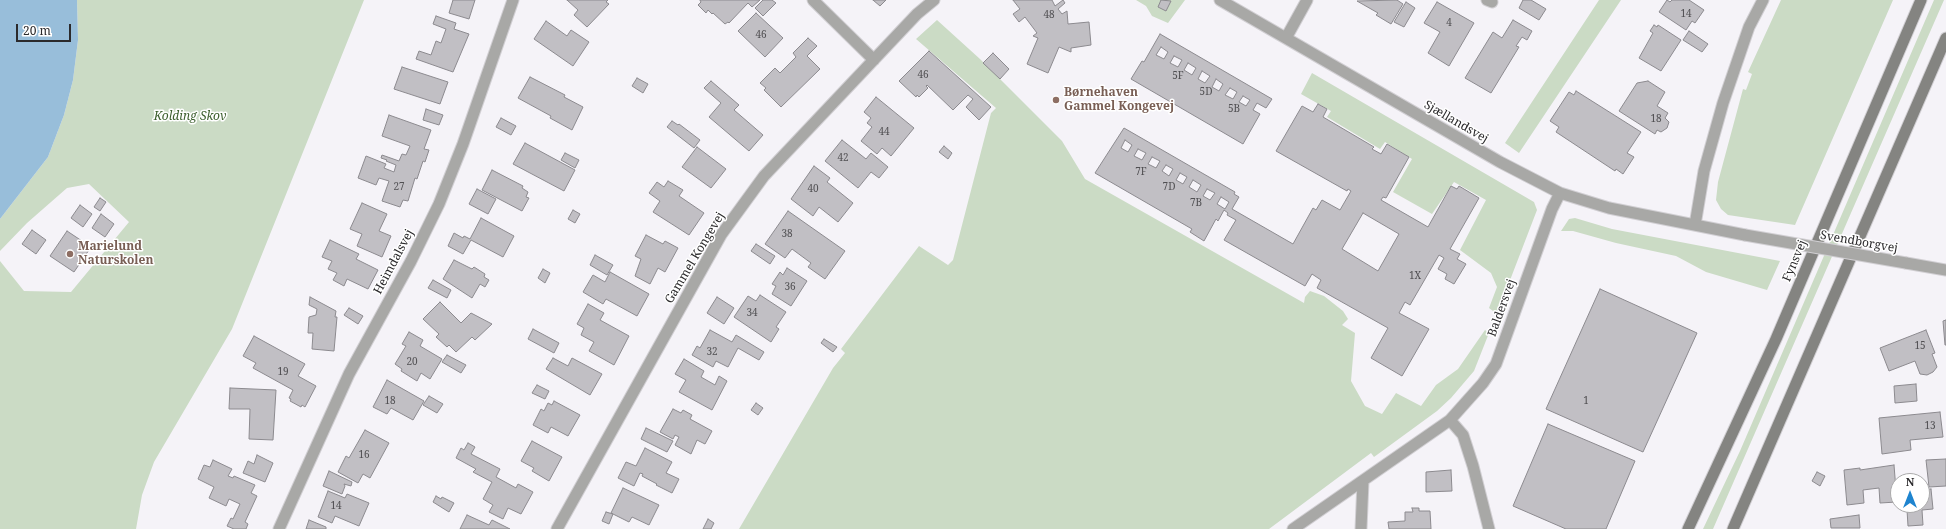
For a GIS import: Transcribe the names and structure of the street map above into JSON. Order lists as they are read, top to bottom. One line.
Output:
{"streets":{"main road":["Fynsvej"],"street":["Sjællandsvej","Svendborgvej","Gammel Kongevej","Heimdalsvej","Baldersvej"]},"crossings":[["Sjællandsvej","Svendborgvej"],["Sjællandsvej","Baldersvej"]],"parks":["Kolding Skov"],"places":["Børnehaven Gammel Kongevej","Marielund Naturskolen"],"house_numbers":["14","48","4","46","46","5F","5D","5B","18","44","42","7F","27","7D","40","7B","38","1X","36","34","15","32","20","19","18","1","13","16","14"],"scale_bar":"20 m","north":"top"}
